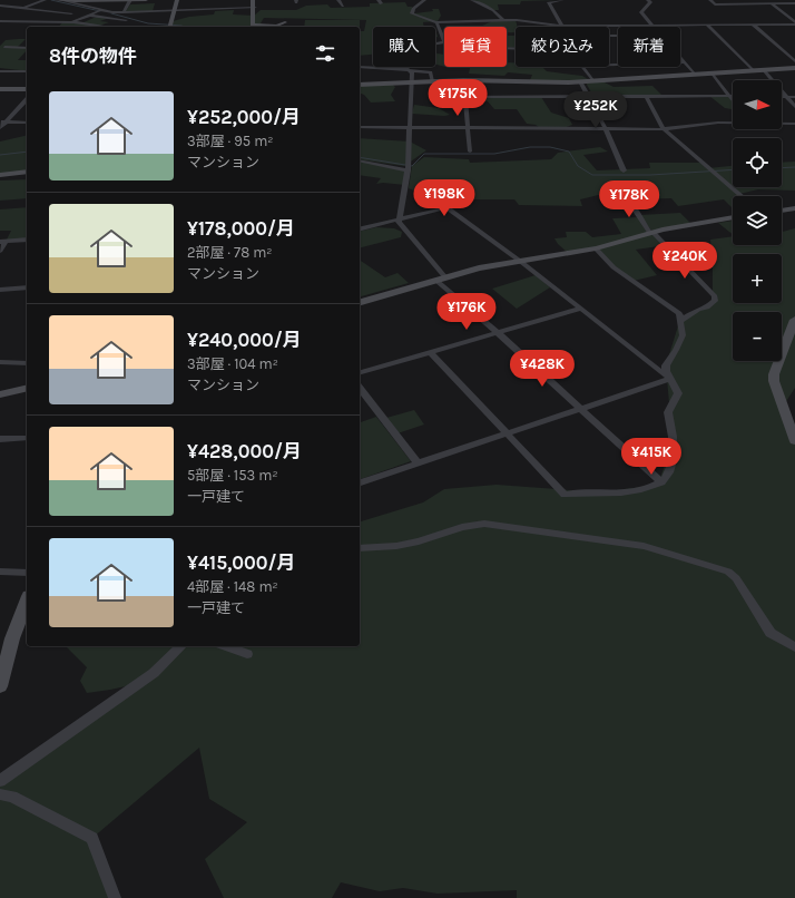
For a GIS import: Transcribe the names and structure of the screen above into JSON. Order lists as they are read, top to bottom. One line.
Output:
{"north":"right","page":{"chip":["購入","賃貸","絞り込み","新着"],"heading":"8件の物件","price":["¥175K","¥252K","¥198K","¥178K","¥240K","¥176K","¥428K","¥415K"],"map_buttons":["+","−"],"list":[{"name":"¥252,000/月","note":"3部屋 · 95 m² · マンション"},{"name":"¥178,000/月","note":"2部屋 · 78 m² · マンション"},{"name":"¥240,000/月","note":"3部屋 · 104 m² · マンション"},{"name":"¥428,000/月","note":"5部屋 · 153 m² · 一戸建て"},{"name":"¥415,000/月","note":"4部屋 · 148 m² · 一戸建て"}]}}
